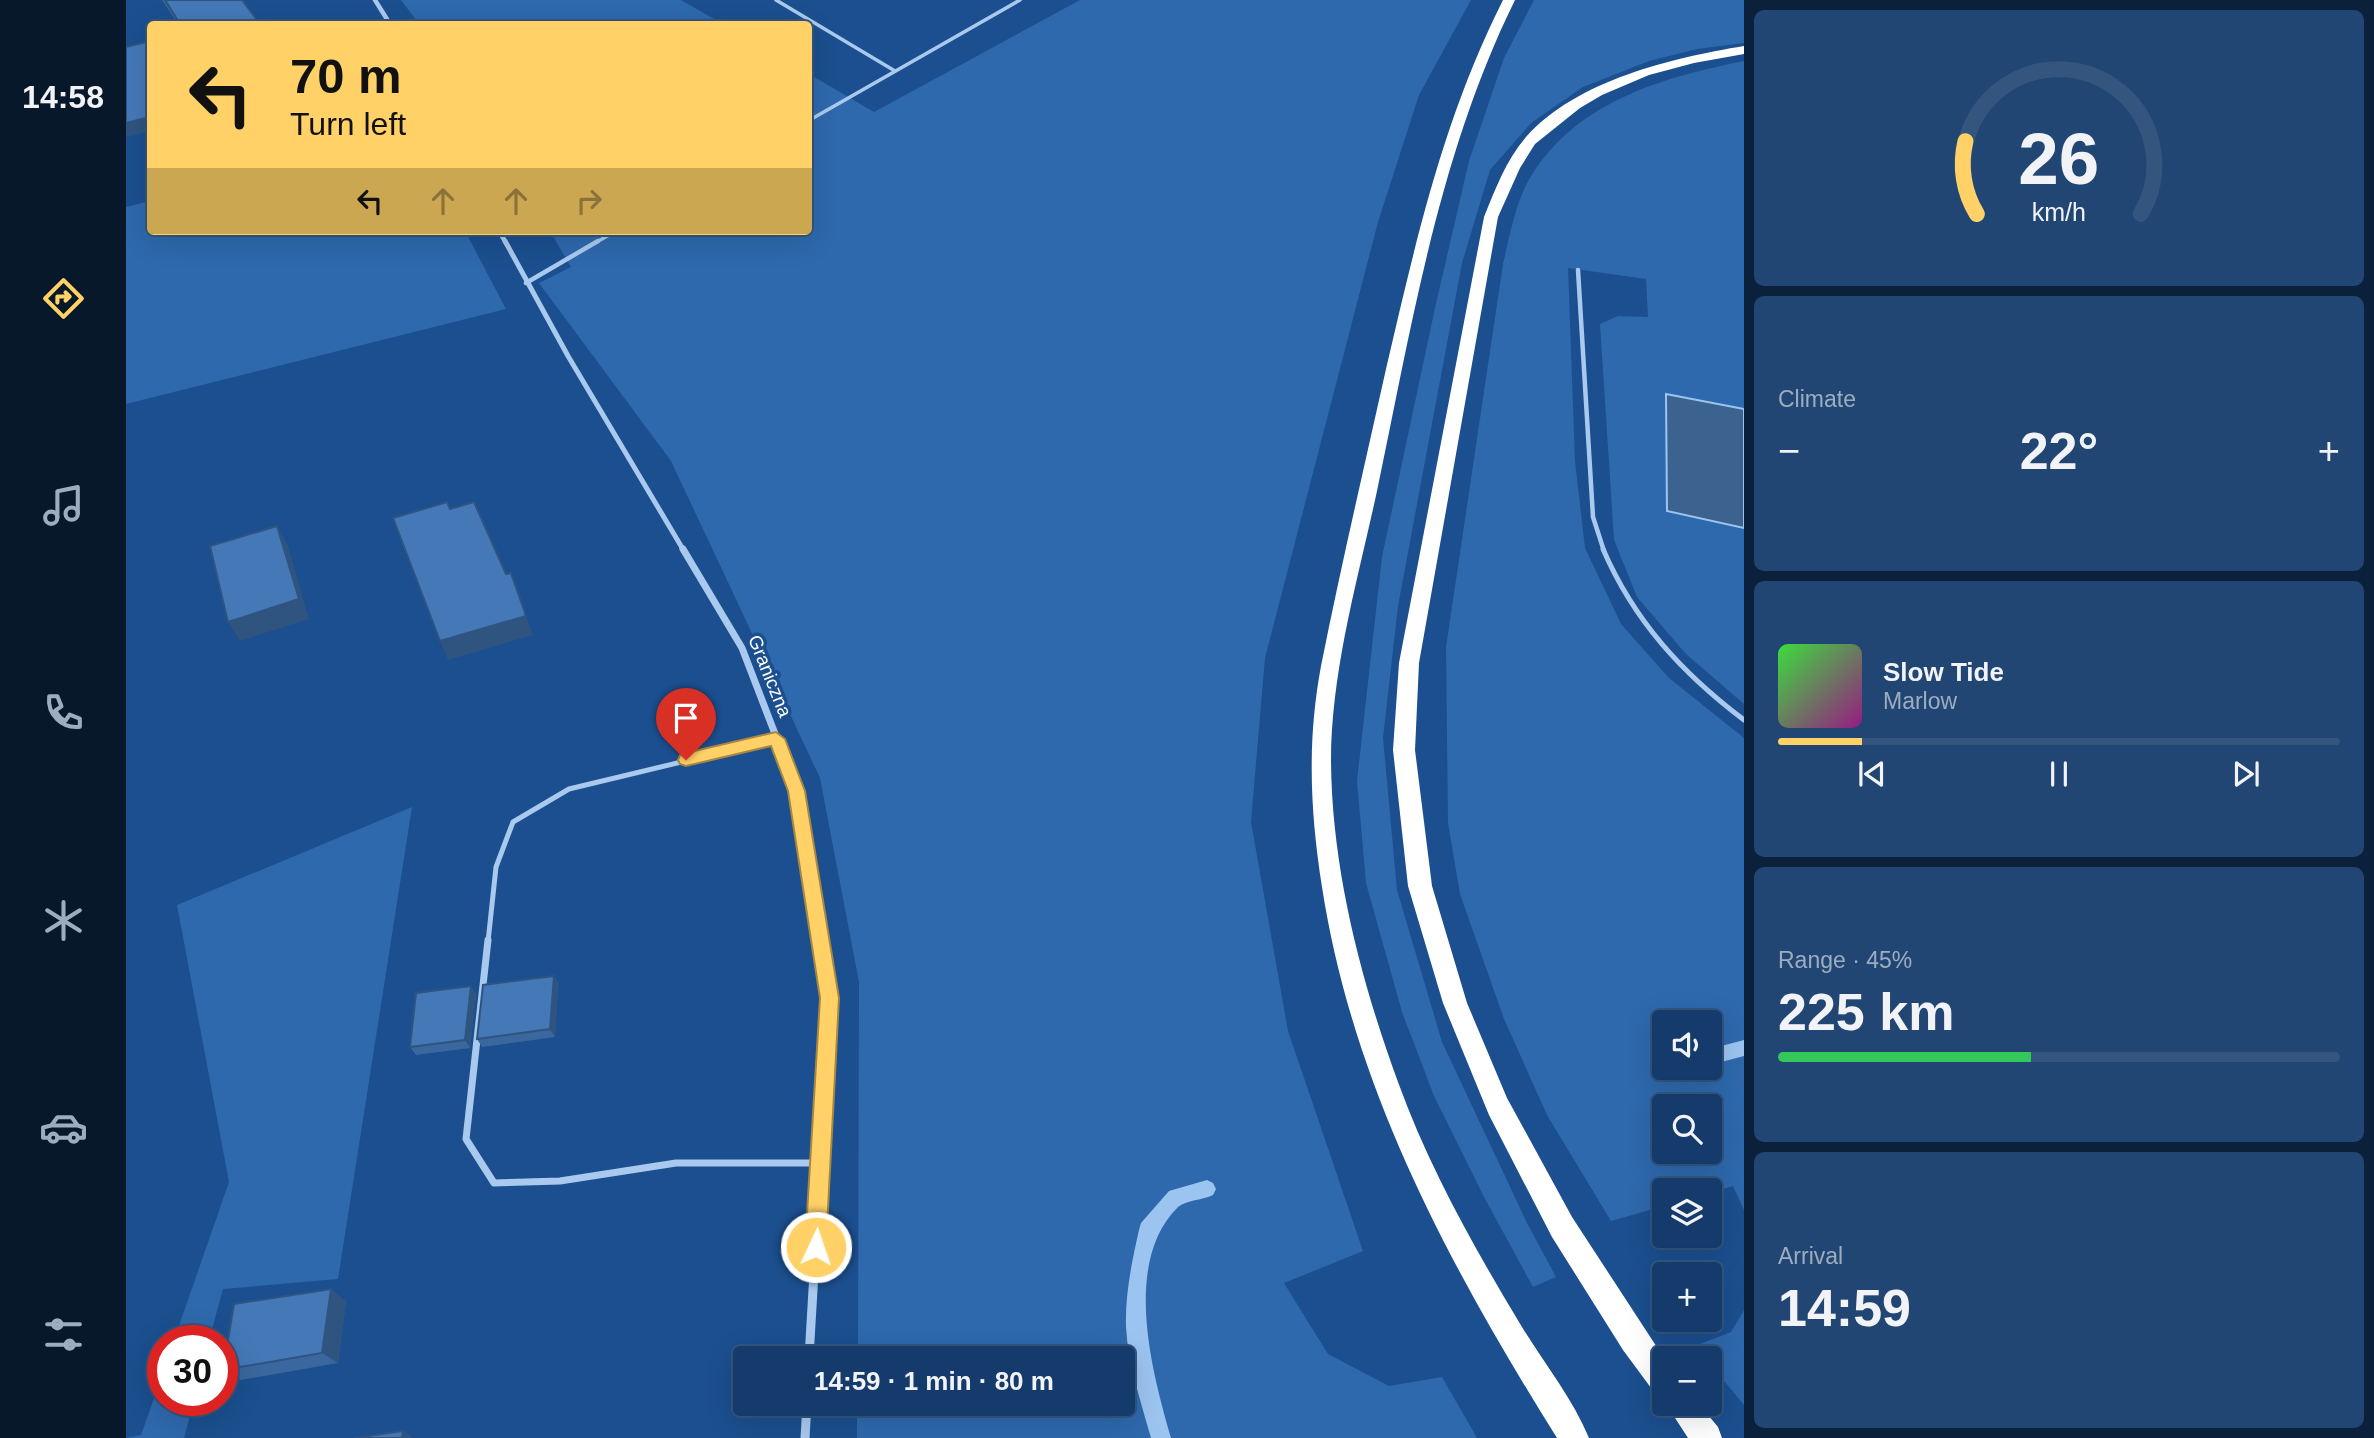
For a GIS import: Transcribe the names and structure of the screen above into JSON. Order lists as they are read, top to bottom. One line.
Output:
{"streets":{"street":["Graniczna"]},"page":{"tabs":"14:58","turn":["70 m","Turn left"],"tile":["Climate",["Range · 45%","225 km"],["Arrival","14:59"]],"heat":["−","22°","+"],"song":["Slow Tide","Marlow"],"map_buttons":["+","−"],"limit":"30","trip":"14:59 · 1 min · 80 m","gauge":["26","km/h"]}}
